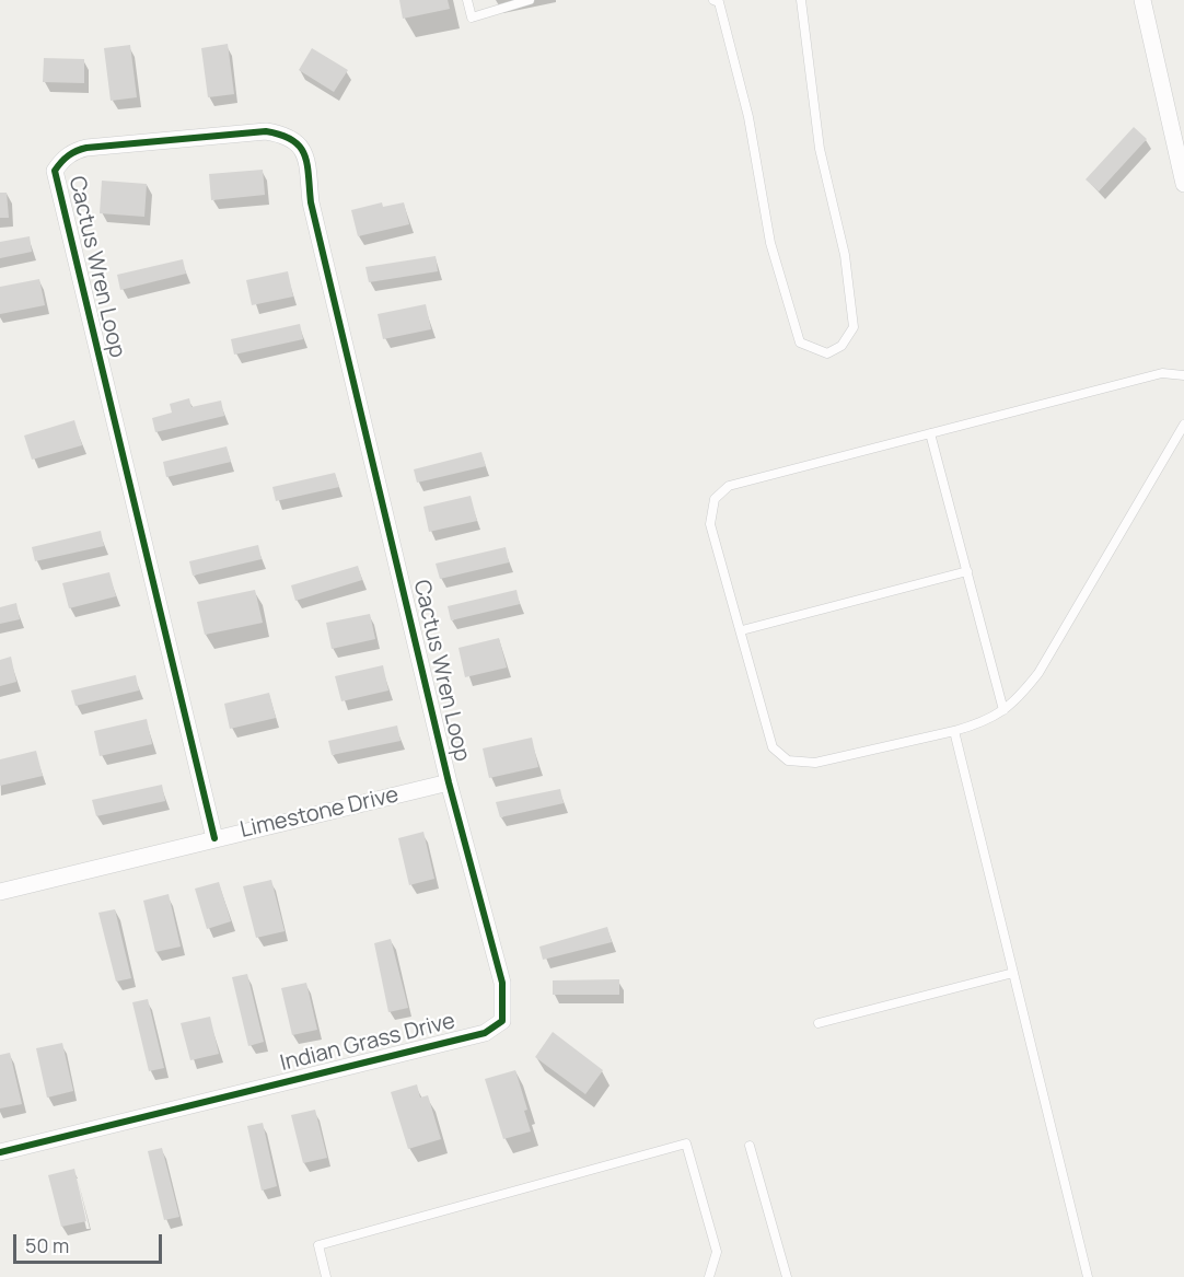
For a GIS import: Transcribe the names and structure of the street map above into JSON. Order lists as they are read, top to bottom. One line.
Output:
{"streets":{"street":["Cactus Wren Loop","Limestone Drive","Indian Grass Drive"]},"crossings":[["Cactus Wren Loop","Limestone Drive"],["Cactus Wren Loop","Indian Grass Drive"],["Limestone Drive","Indian Grass Drive"]],"scale_bar":"50 m"}
